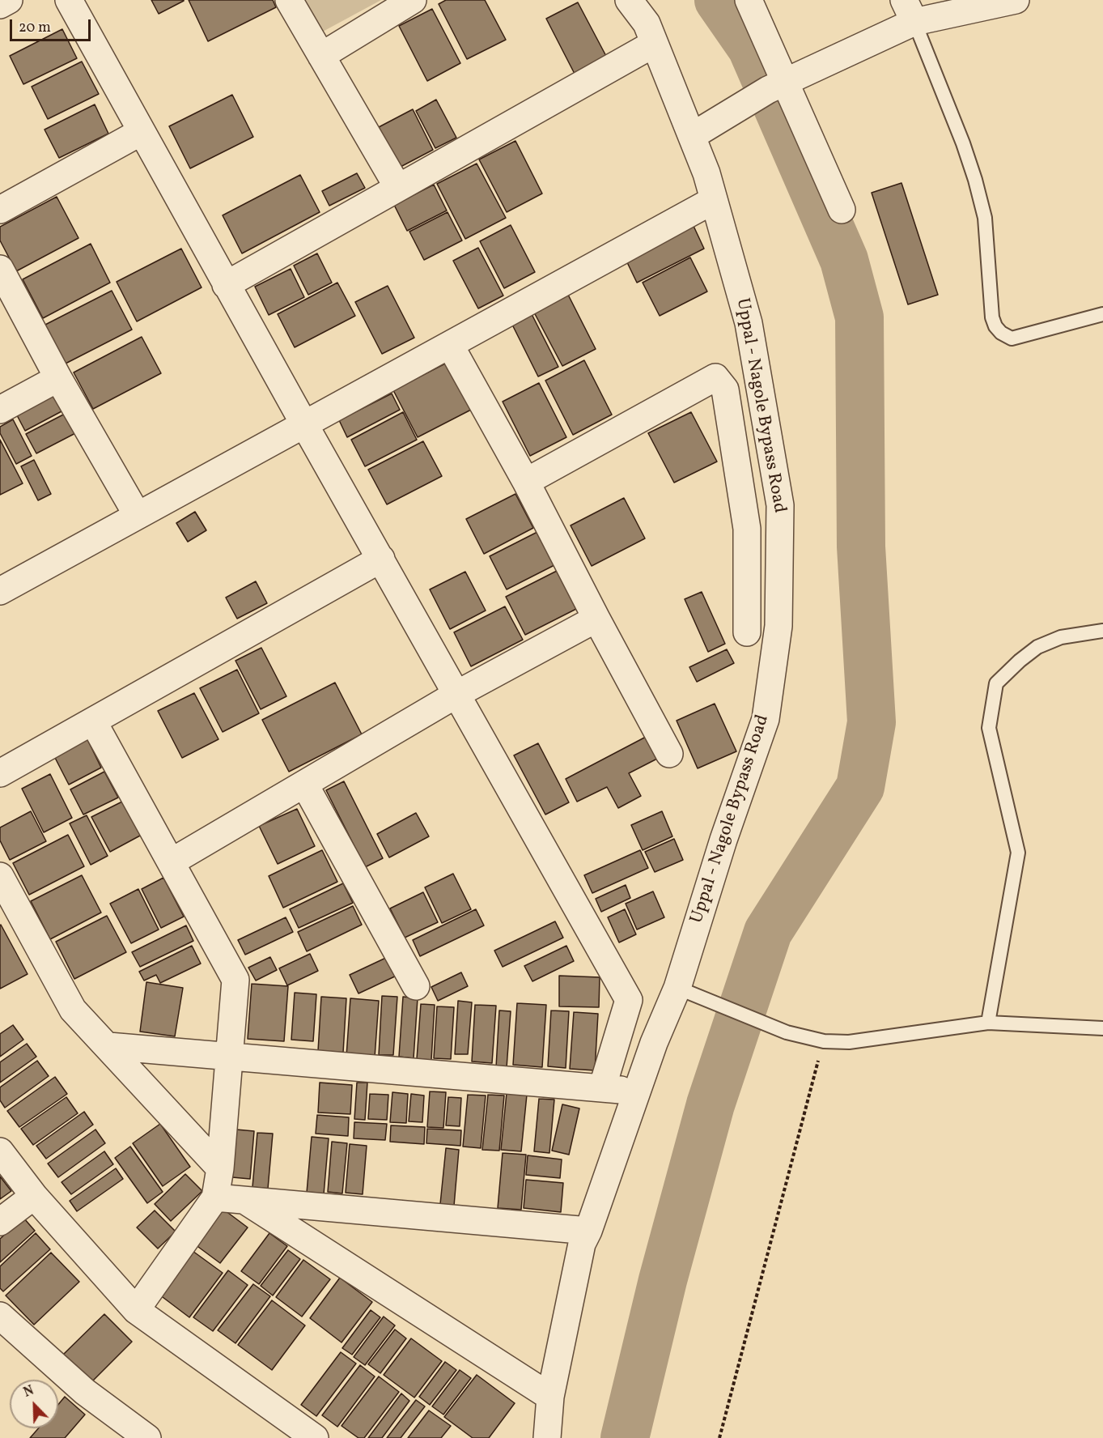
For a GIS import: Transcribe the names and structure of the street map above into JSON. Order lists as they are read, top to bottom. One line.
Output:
{"streets":{"street":["Uppal - Nagole Bypass Road"]},"scale_bar":"20 m","north":"top left"}
